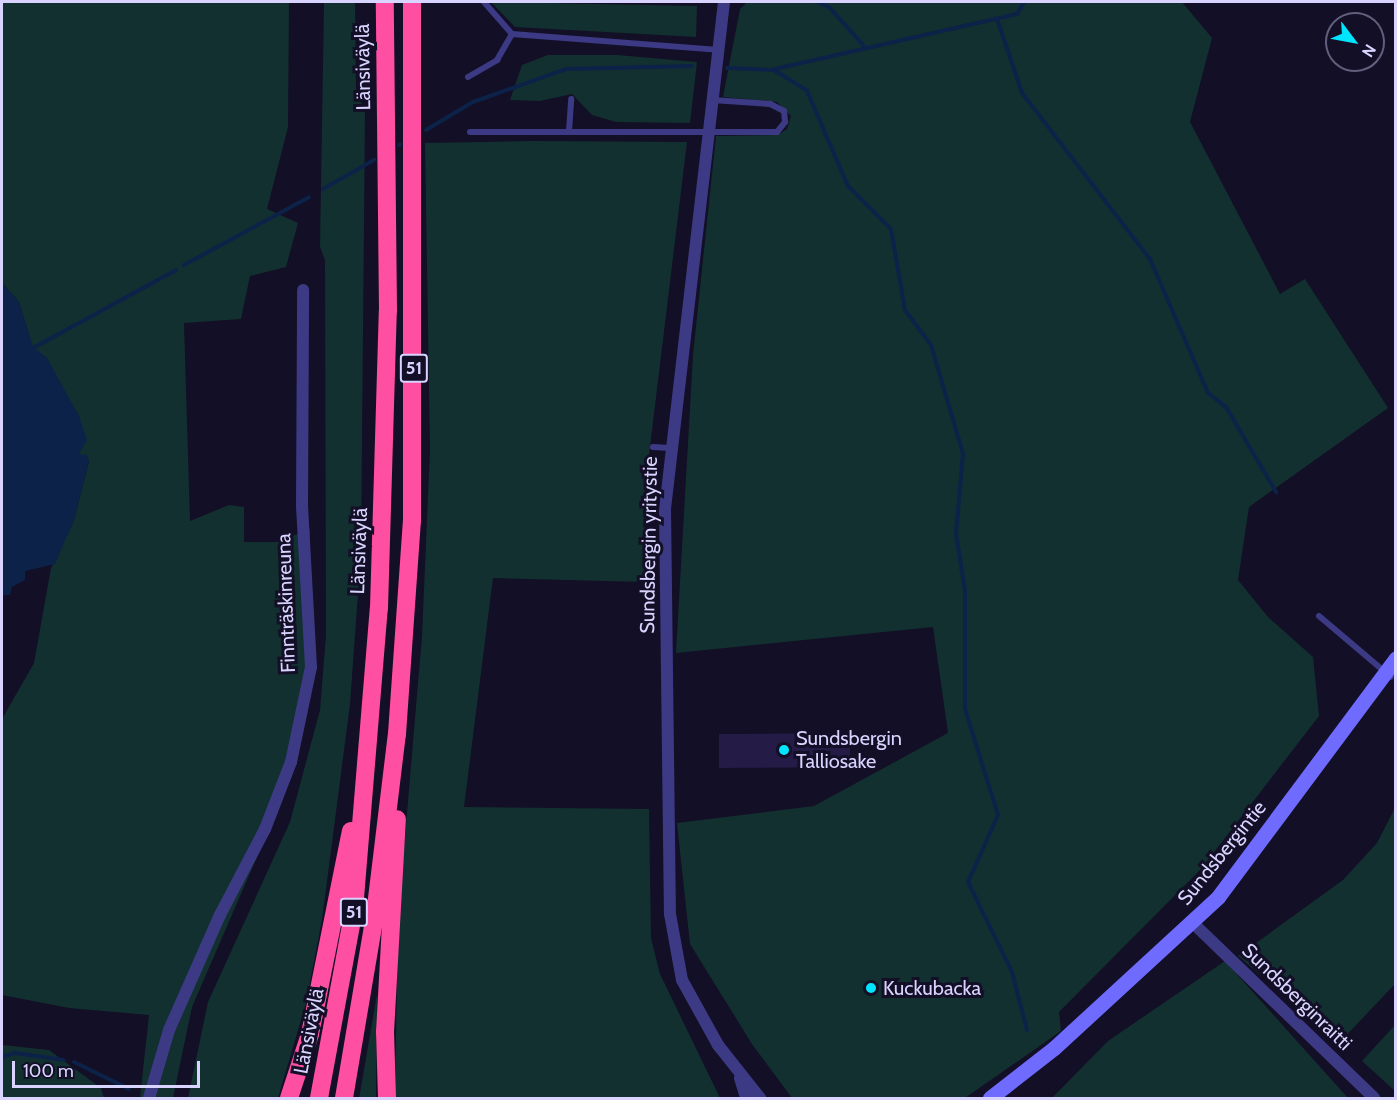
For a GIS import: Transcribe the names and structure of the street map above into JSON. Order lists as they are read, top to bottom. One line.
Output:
{"streets":{"highway":["Länsiväylä","51"],"main road":["Sundsbergintie"],"street":["Sundsbergin yritystie","Finnträskinreuna","Sundsberginraitti"]},"crossings":[["Sundsbergintie","Sundsberginraitti"]],"places":["Sundsbergin Talliosake","Kuckubacka"],"scale_bar":"100 m","north":"bottom right"}
